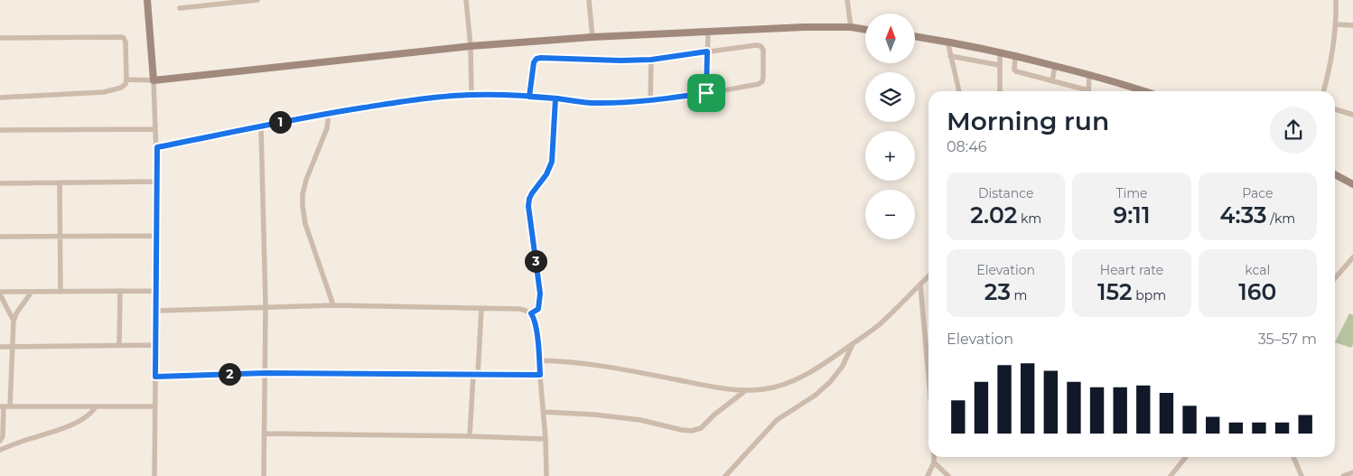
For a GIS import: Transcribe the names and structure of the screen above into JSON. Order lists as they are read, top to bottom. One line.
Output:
{"north":"top","page":{"map_buttons":["+","−"],"heading":["Morning run","08:46"],"pins":["1","3","2"],"stats":[["Distance","2.02 km"],["Time","9:11"],["Pace","4:33 /km"],["Elevation","23 m"],["Heart rate","152 bpm"],["kcal","160"]],"chart":["Elevation","35–57 m"]}}
